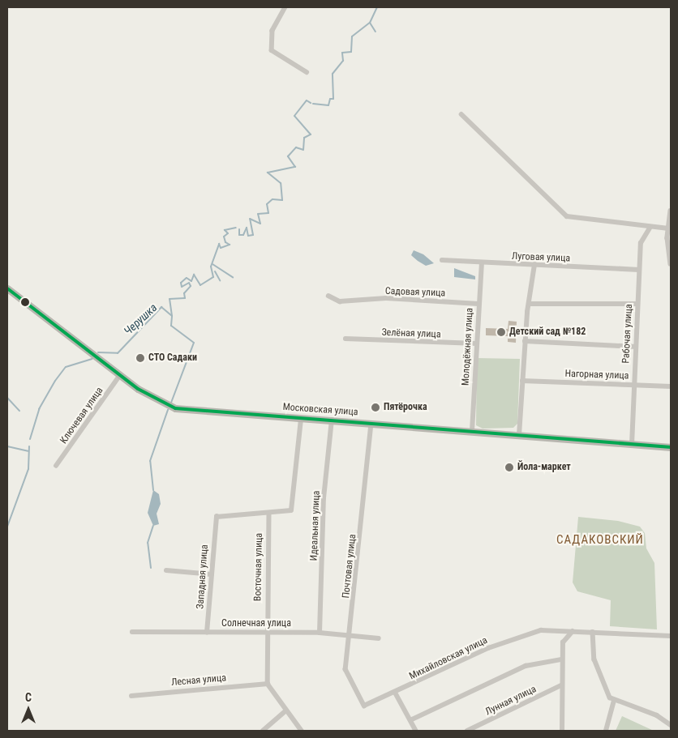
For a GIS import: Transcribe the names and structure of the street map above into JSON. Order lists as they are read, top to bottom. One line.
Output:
{"streets":{"main road":["Московская улица"],"street":["Луговая улица","Садовая улица","Зелёная улица","Рабочая улица","Молодёжная улица","Нагорная улица","Ключевая улица","Идеальная улица","Почтовая улица","Восточная улица","Западная улица","Солнечная улица","Михайловская улица","Лесная улица","Лунная улица"]},"crossings":[["Луговая улица","Рабочая улица"],["Луговая улица","Молодёжная улица"],["Садовая улица","Молодёжная улица"],["Зелёная улица","Молодёжная улица"],["Рабочая улица","Нагорная улица"],["Рабочая улица","Московская улица"],["Молодёжная улица","Московская улица"],["Московская улица","Ключевая улица"],["Московская улица","Идеальная улица"],["Московская улица","Почтовая улица"],["Идеальная улица","Солнечная улица"],["Почтовая улица","Солнечная улица"],["Почтовая улица","Михайловская улица"],["Восточная улица","Западная улица"],["Восточная улица","Солнечная улица"],["Восточная улица","Лесная улица"],["Западная улица","Солнечная улица"]],"districts":["САДАКОВСКИЙ"],"water":["Черушка"],"places":["Детский сад №182","СТО Садаки","Пятёрочка","Йола-маркет"],"north":"top"}
